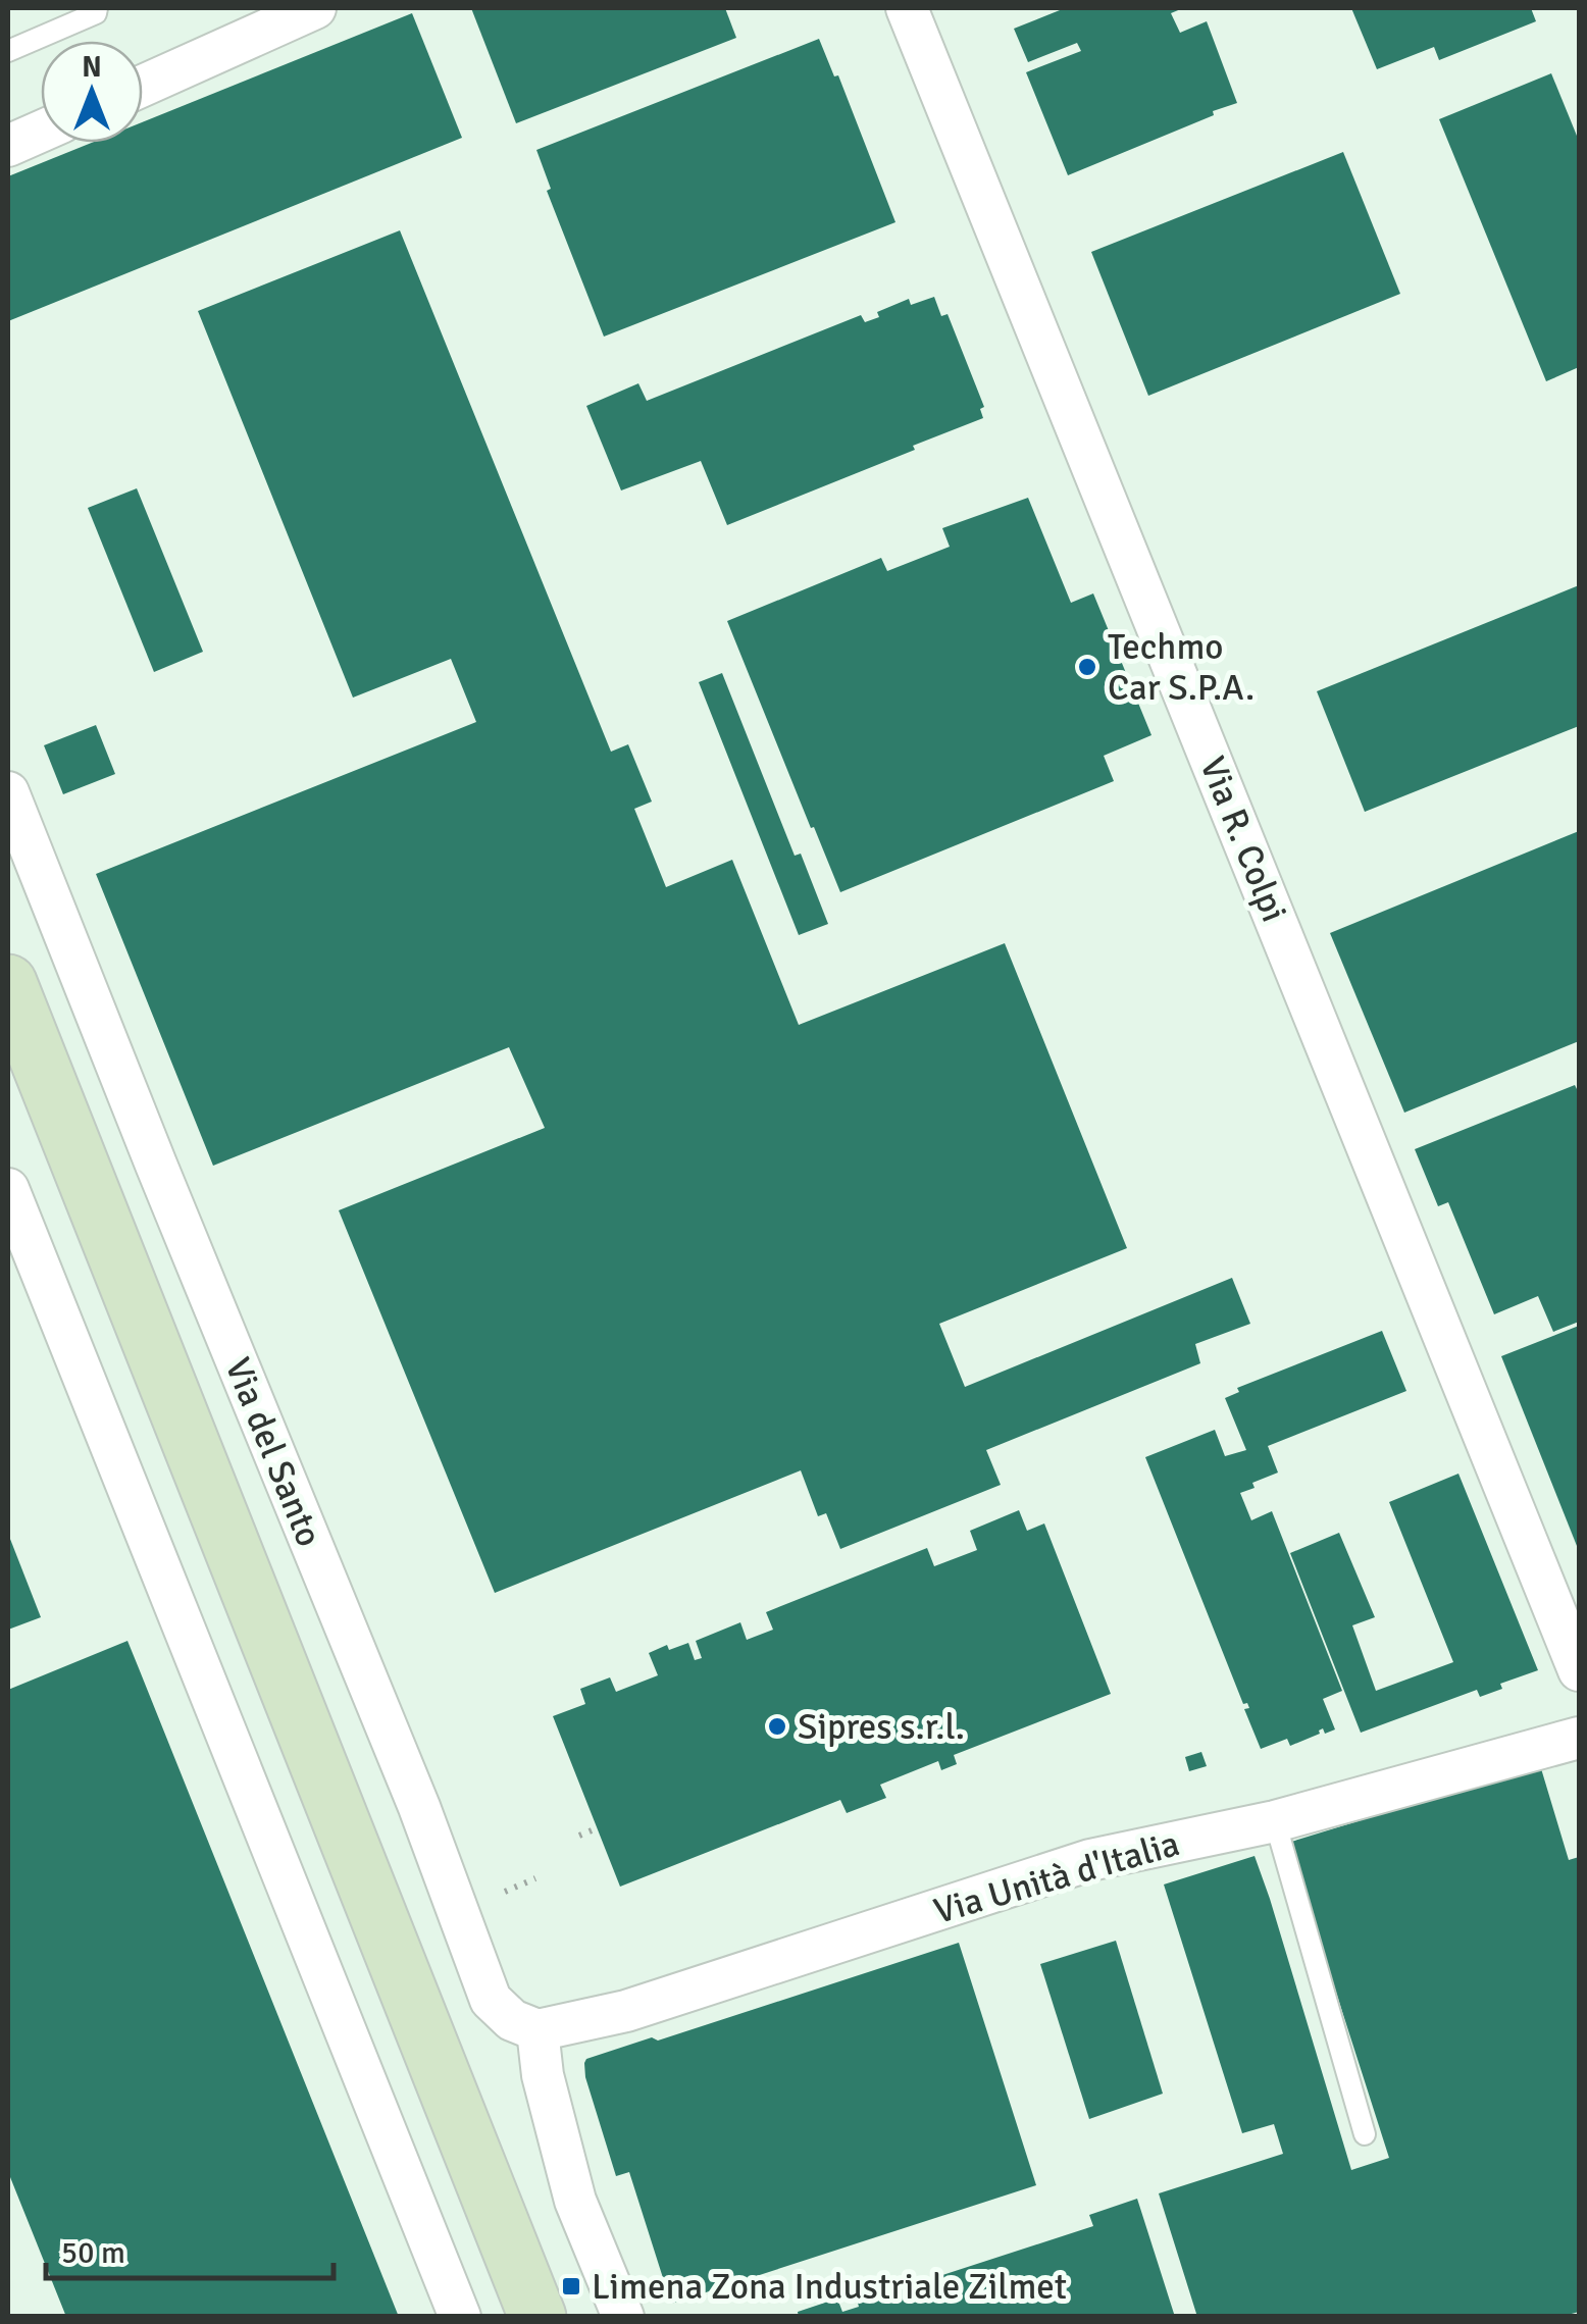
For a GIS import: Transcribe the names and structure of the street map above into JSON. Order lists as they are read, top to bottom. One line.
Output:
{"streets":{"street":["Via R. Colpi","Via del Santo","Via Unità d'Italia"]},"crossings":[["Via del Santo","Via Unità d'Italia"]],"places":{"other":["Techmo Car S.P.A.","Sipres s.r.l."],"transit":["Limena Zona Industriale Zilmet"]},"scale_bar":"50 m","north":"top"}
